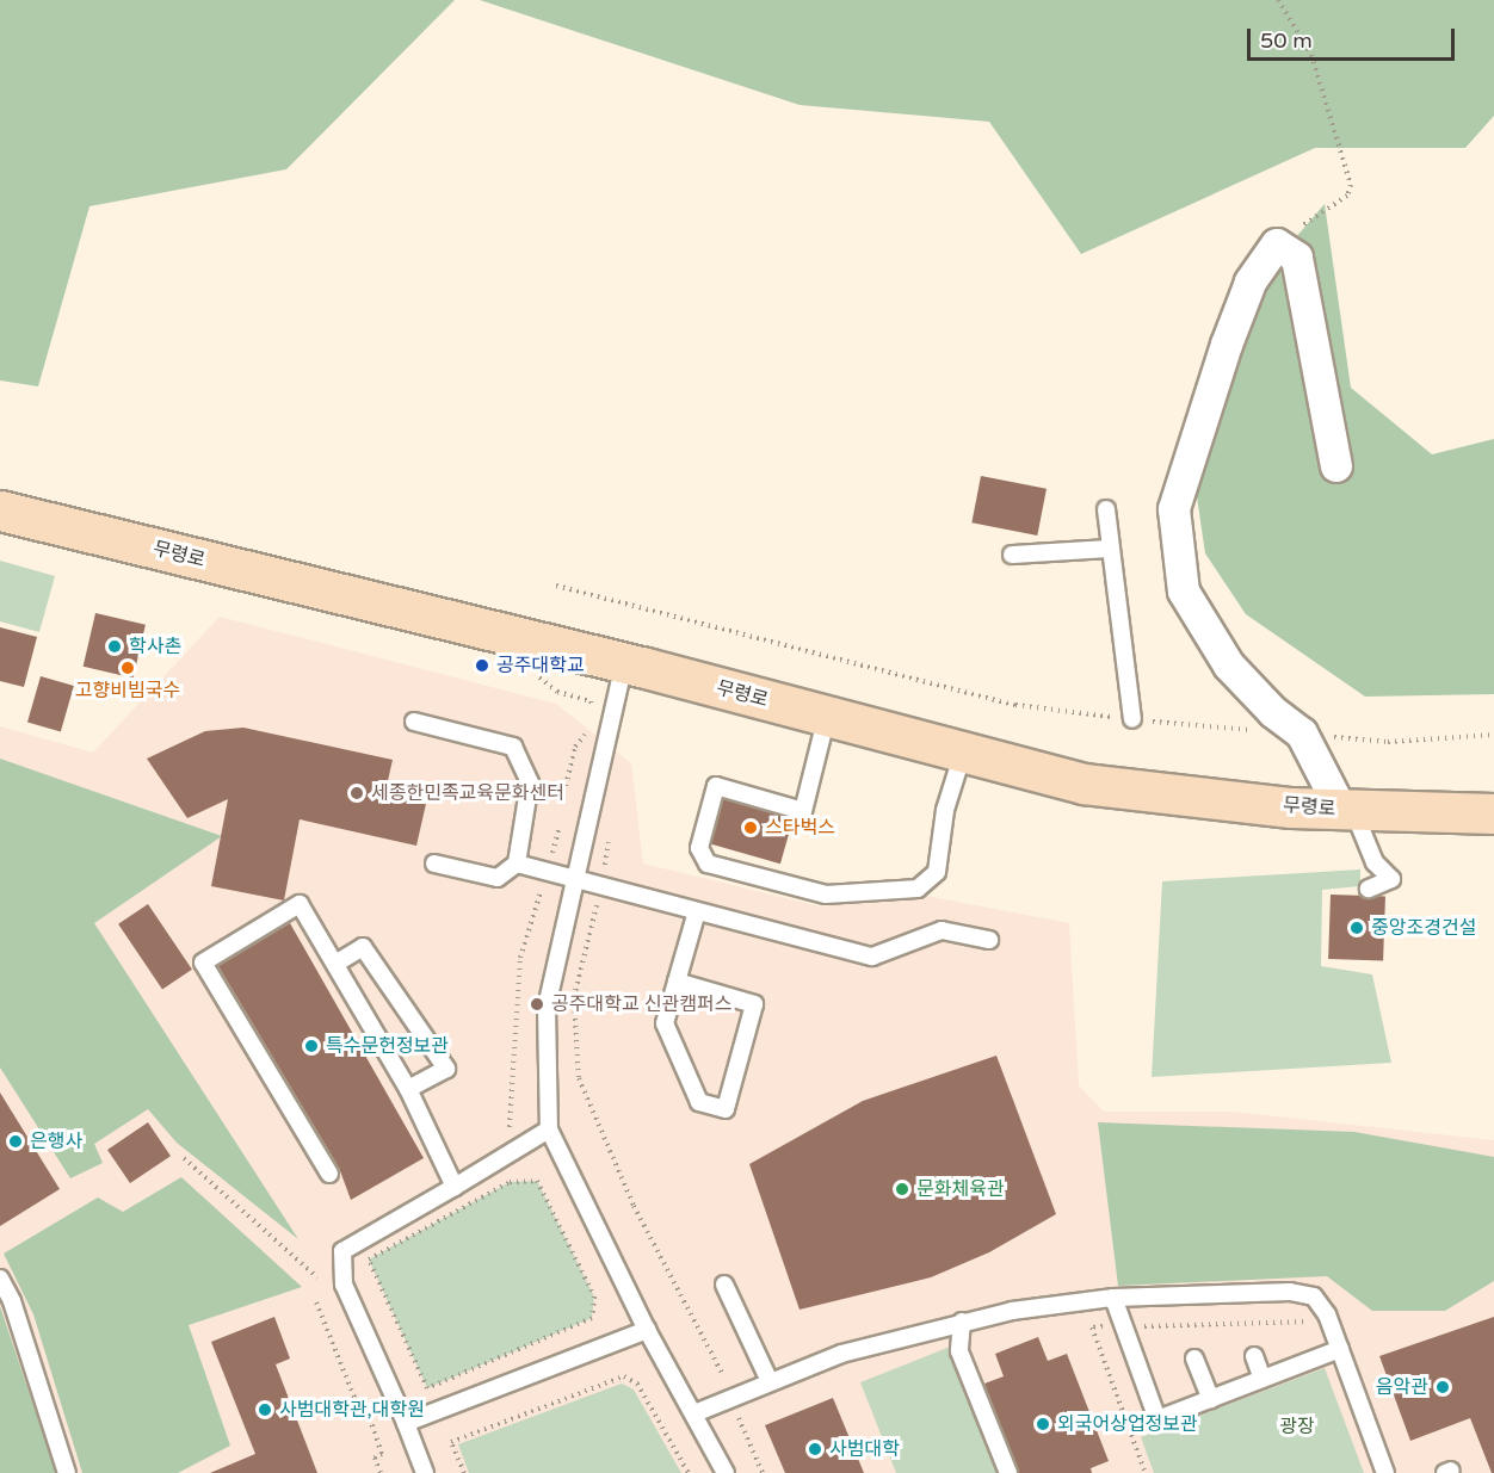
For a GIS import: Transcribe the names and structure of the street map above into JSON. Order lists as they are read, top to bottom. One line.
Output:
{"streets":{"main road":["무령로"]},"parks":["광장"],"places":["학사촌","공주대학교","고향비빔국수","세종한민족교육문화센터","스타벅스","중앙조경건설","공주대학교 신관캠퍼스","특수문헌정보관","은행사","문화체육관","음악관","사범대학관,대학원","외국어상업정보관","사범대학"],"scale_bar":"50 m"}
